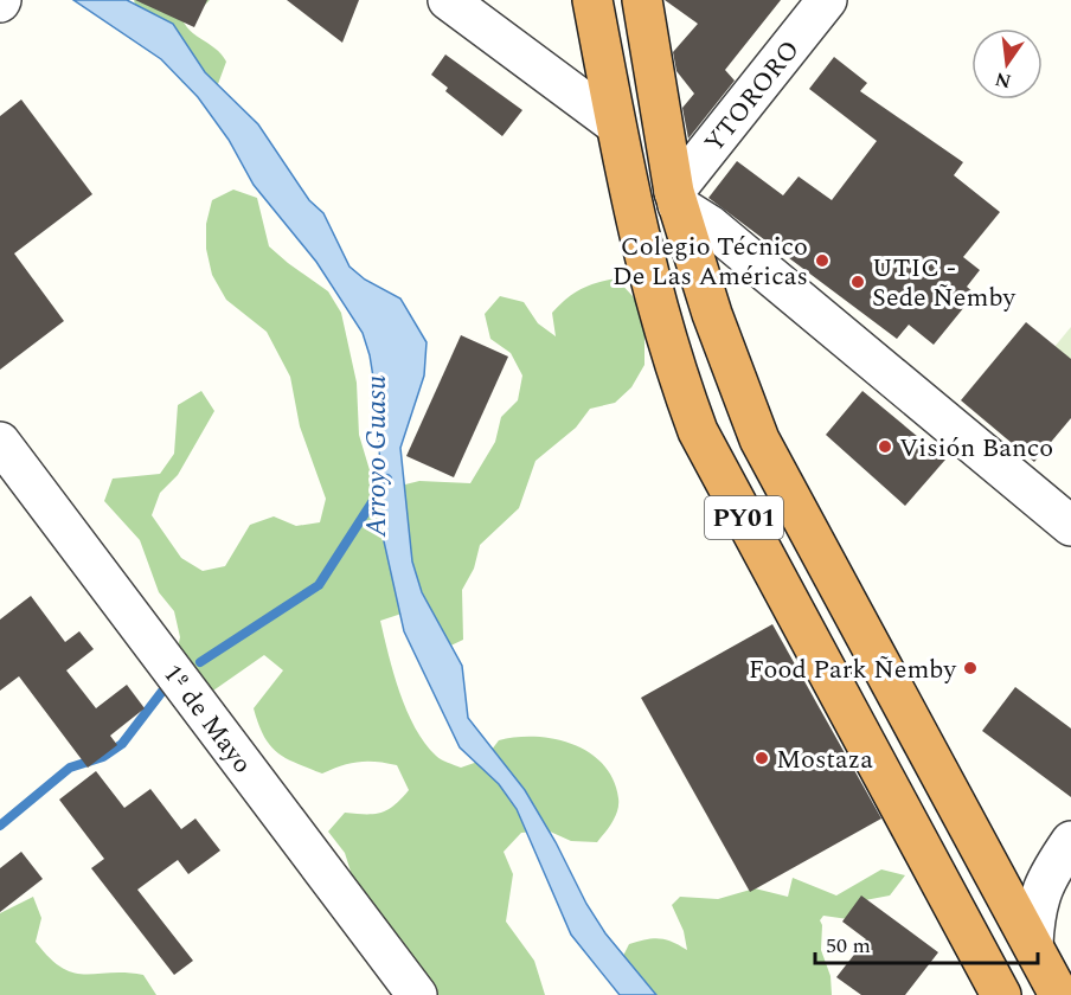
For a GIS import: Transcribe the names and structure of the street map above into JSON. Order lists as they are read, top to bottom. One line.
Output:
{"streets":{"highway":["PY01"],"street":["YTORORO","1º de Mayo"]},"crossings":[["YTORORO","PY01"]],"water":["Arroyo Guasu"],"places":["Colegio Técnico De Las Américas","UTIC - Sede Ñemby","Visión Banco","Food Park Ñemby","Mostaza"],"scale_bar":"50 m","north":"bottom"}
